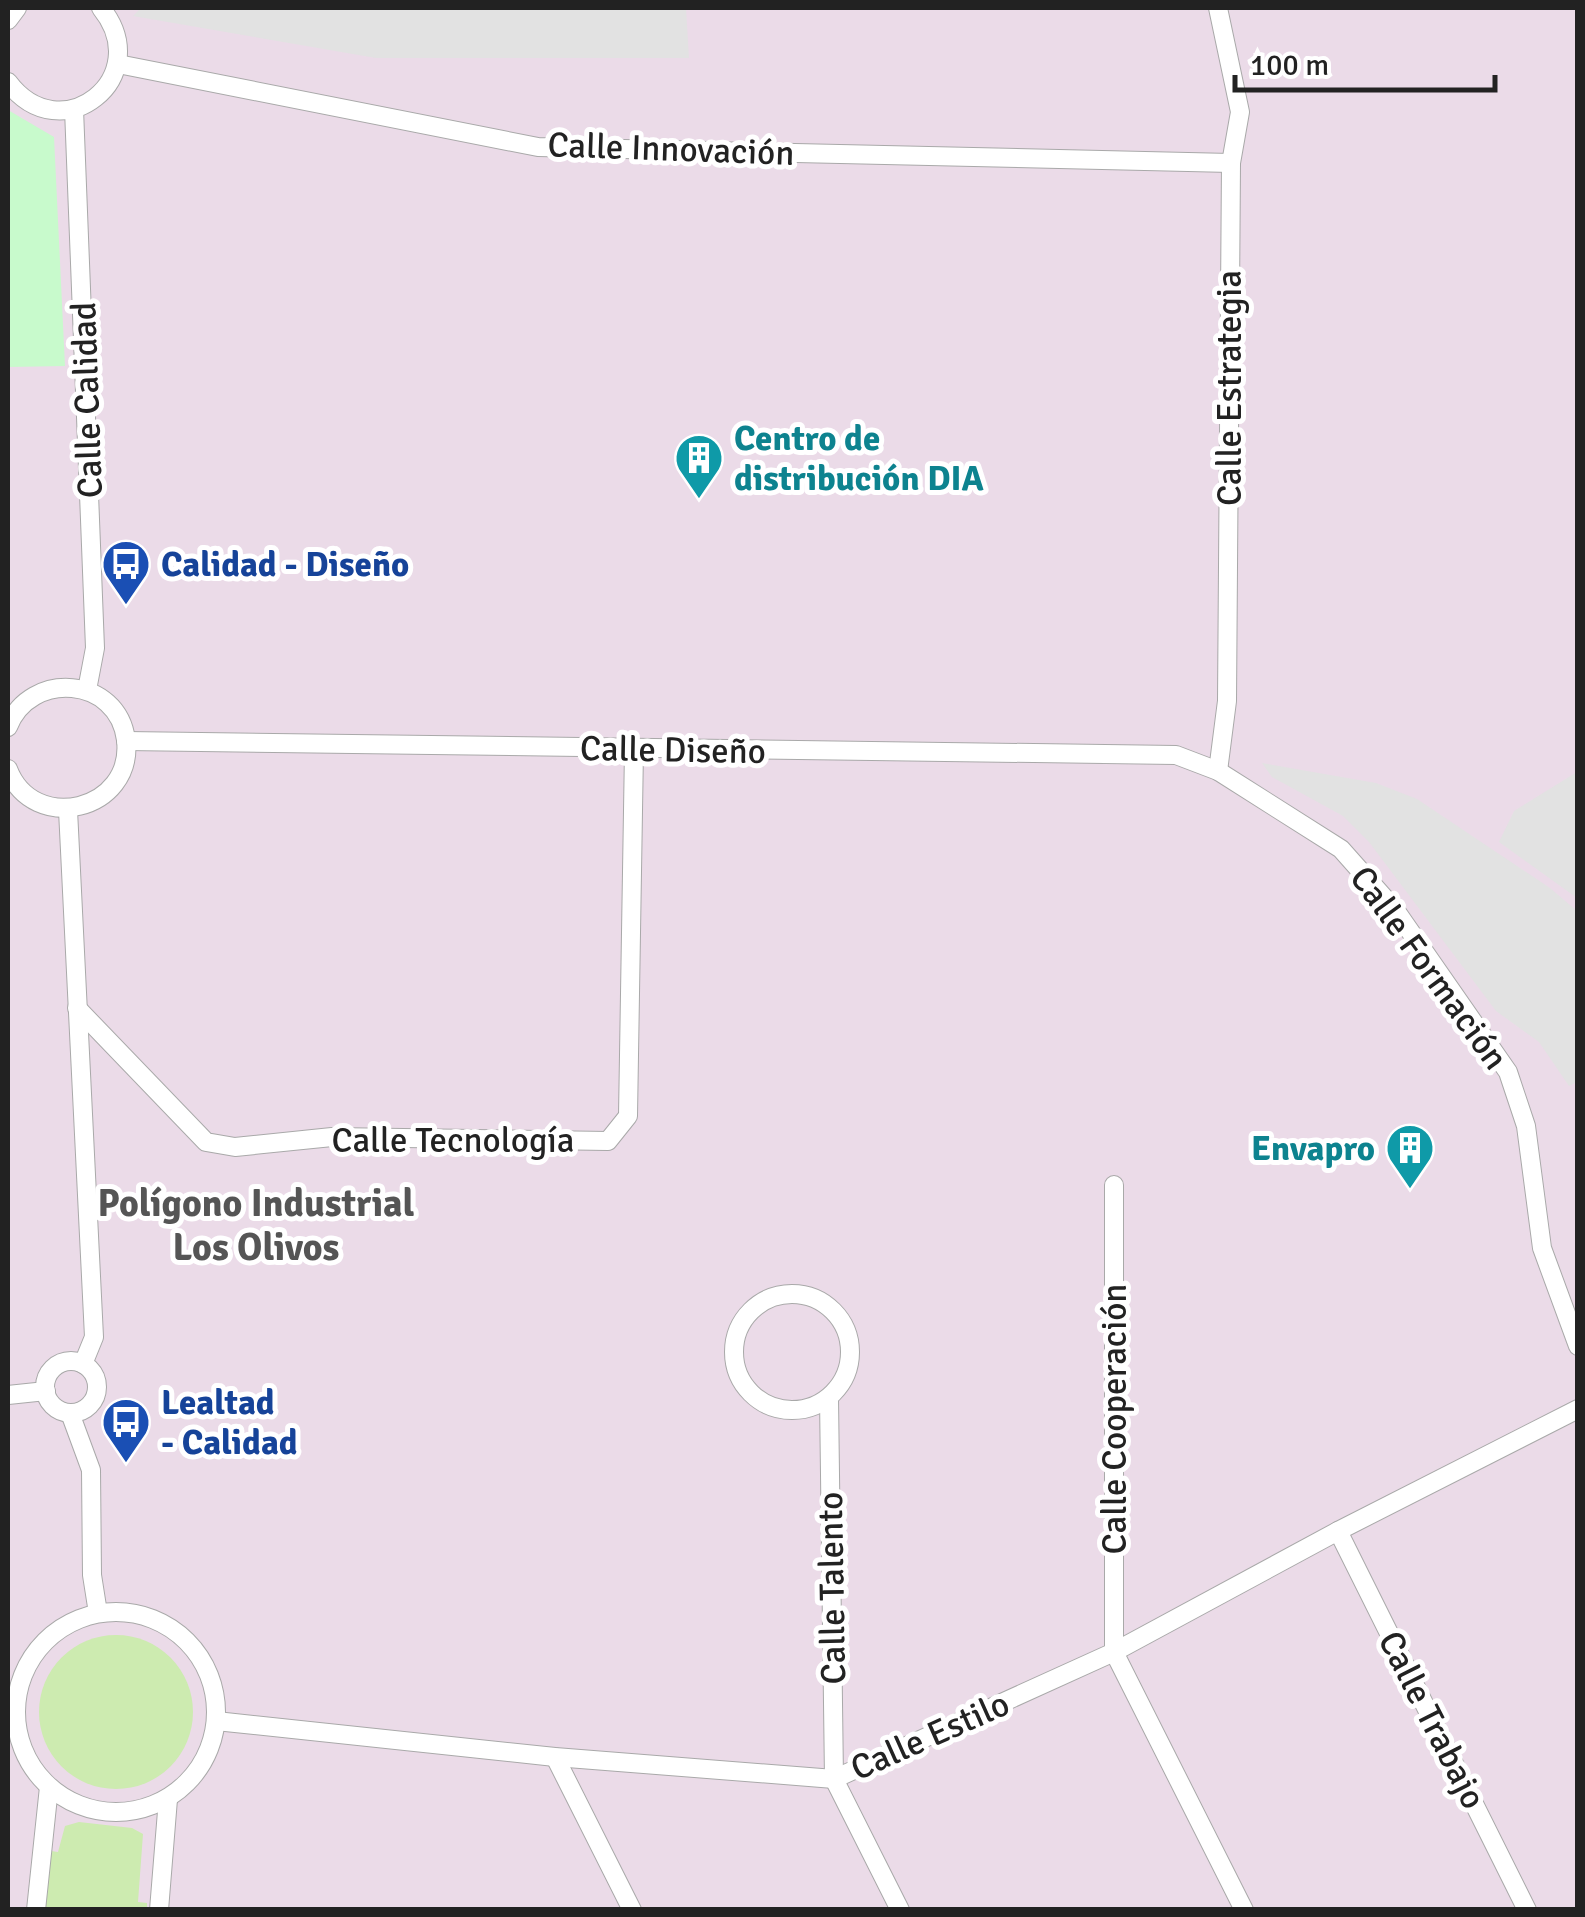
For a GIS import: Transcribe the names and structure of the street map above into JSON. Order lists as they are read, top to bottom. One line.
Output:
{"streets":{"street":["Calle Innovación","Calle Estrategia","Calle Calidad","Calle Diseño","Calle Formación","Calle Tecnología","Calle Cooperación","Calle Talento","Calle Trabajo","Calle Estilo"]},"crossings":[["Calle Innovación","Calle Estrategia"],["Calle Estrategia","Calle Diseño"],["Calle Estrategia","Calle Formación"],["Calle Diseño","Calle Formación"],["Calle Diseño","Calle Tecnología"],["Calle Cooperación","Calle Estilo"],["Calle Talento","Calle Estilo"],["Calle Trabajo","Calle Estilo"]],"districts":["Polígono Industrial Los Olivos"],"places":{"building":["Centro de distribución DIA","Envapro"],"bus stop":["Calidad - Diseño","Lealtad - Calidad"]},"scale_bar":"100 m"}
